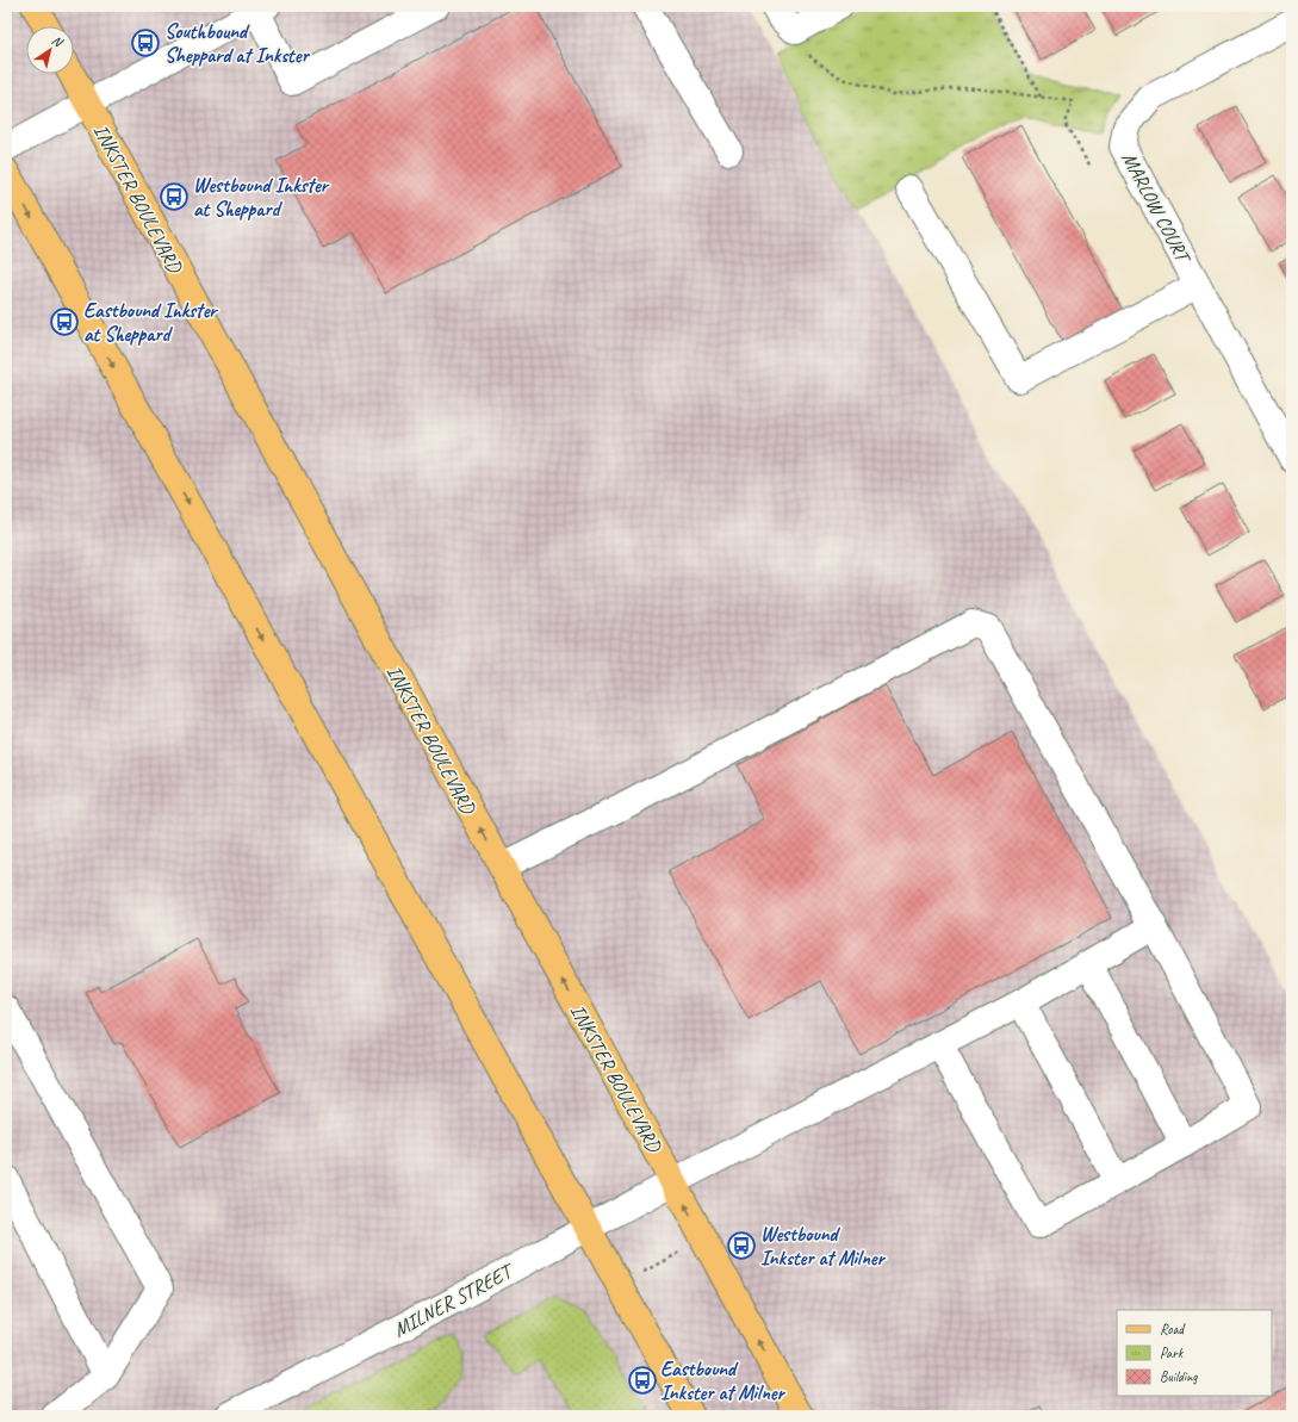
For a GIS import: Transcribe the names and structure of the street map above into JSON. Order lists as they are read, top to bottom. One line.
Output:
{"streets":{"main road":["INKSTER BOULEVARD"],"street":["MARLOW COURT","MILNER STREET"]},"crossings":[["INKSTER BOULEVARD","MILNER STREET"]],"places":{"bus stop":["Southbound Sheppard at Inkster","Westbound Inkster at Sheppard","Eastbound Inkster at Sheppard","Westbound Inkster at Milner","Eastbound Inkster at Milner"]},"legend":["Road","Park","Building"],"north":"top right"}
